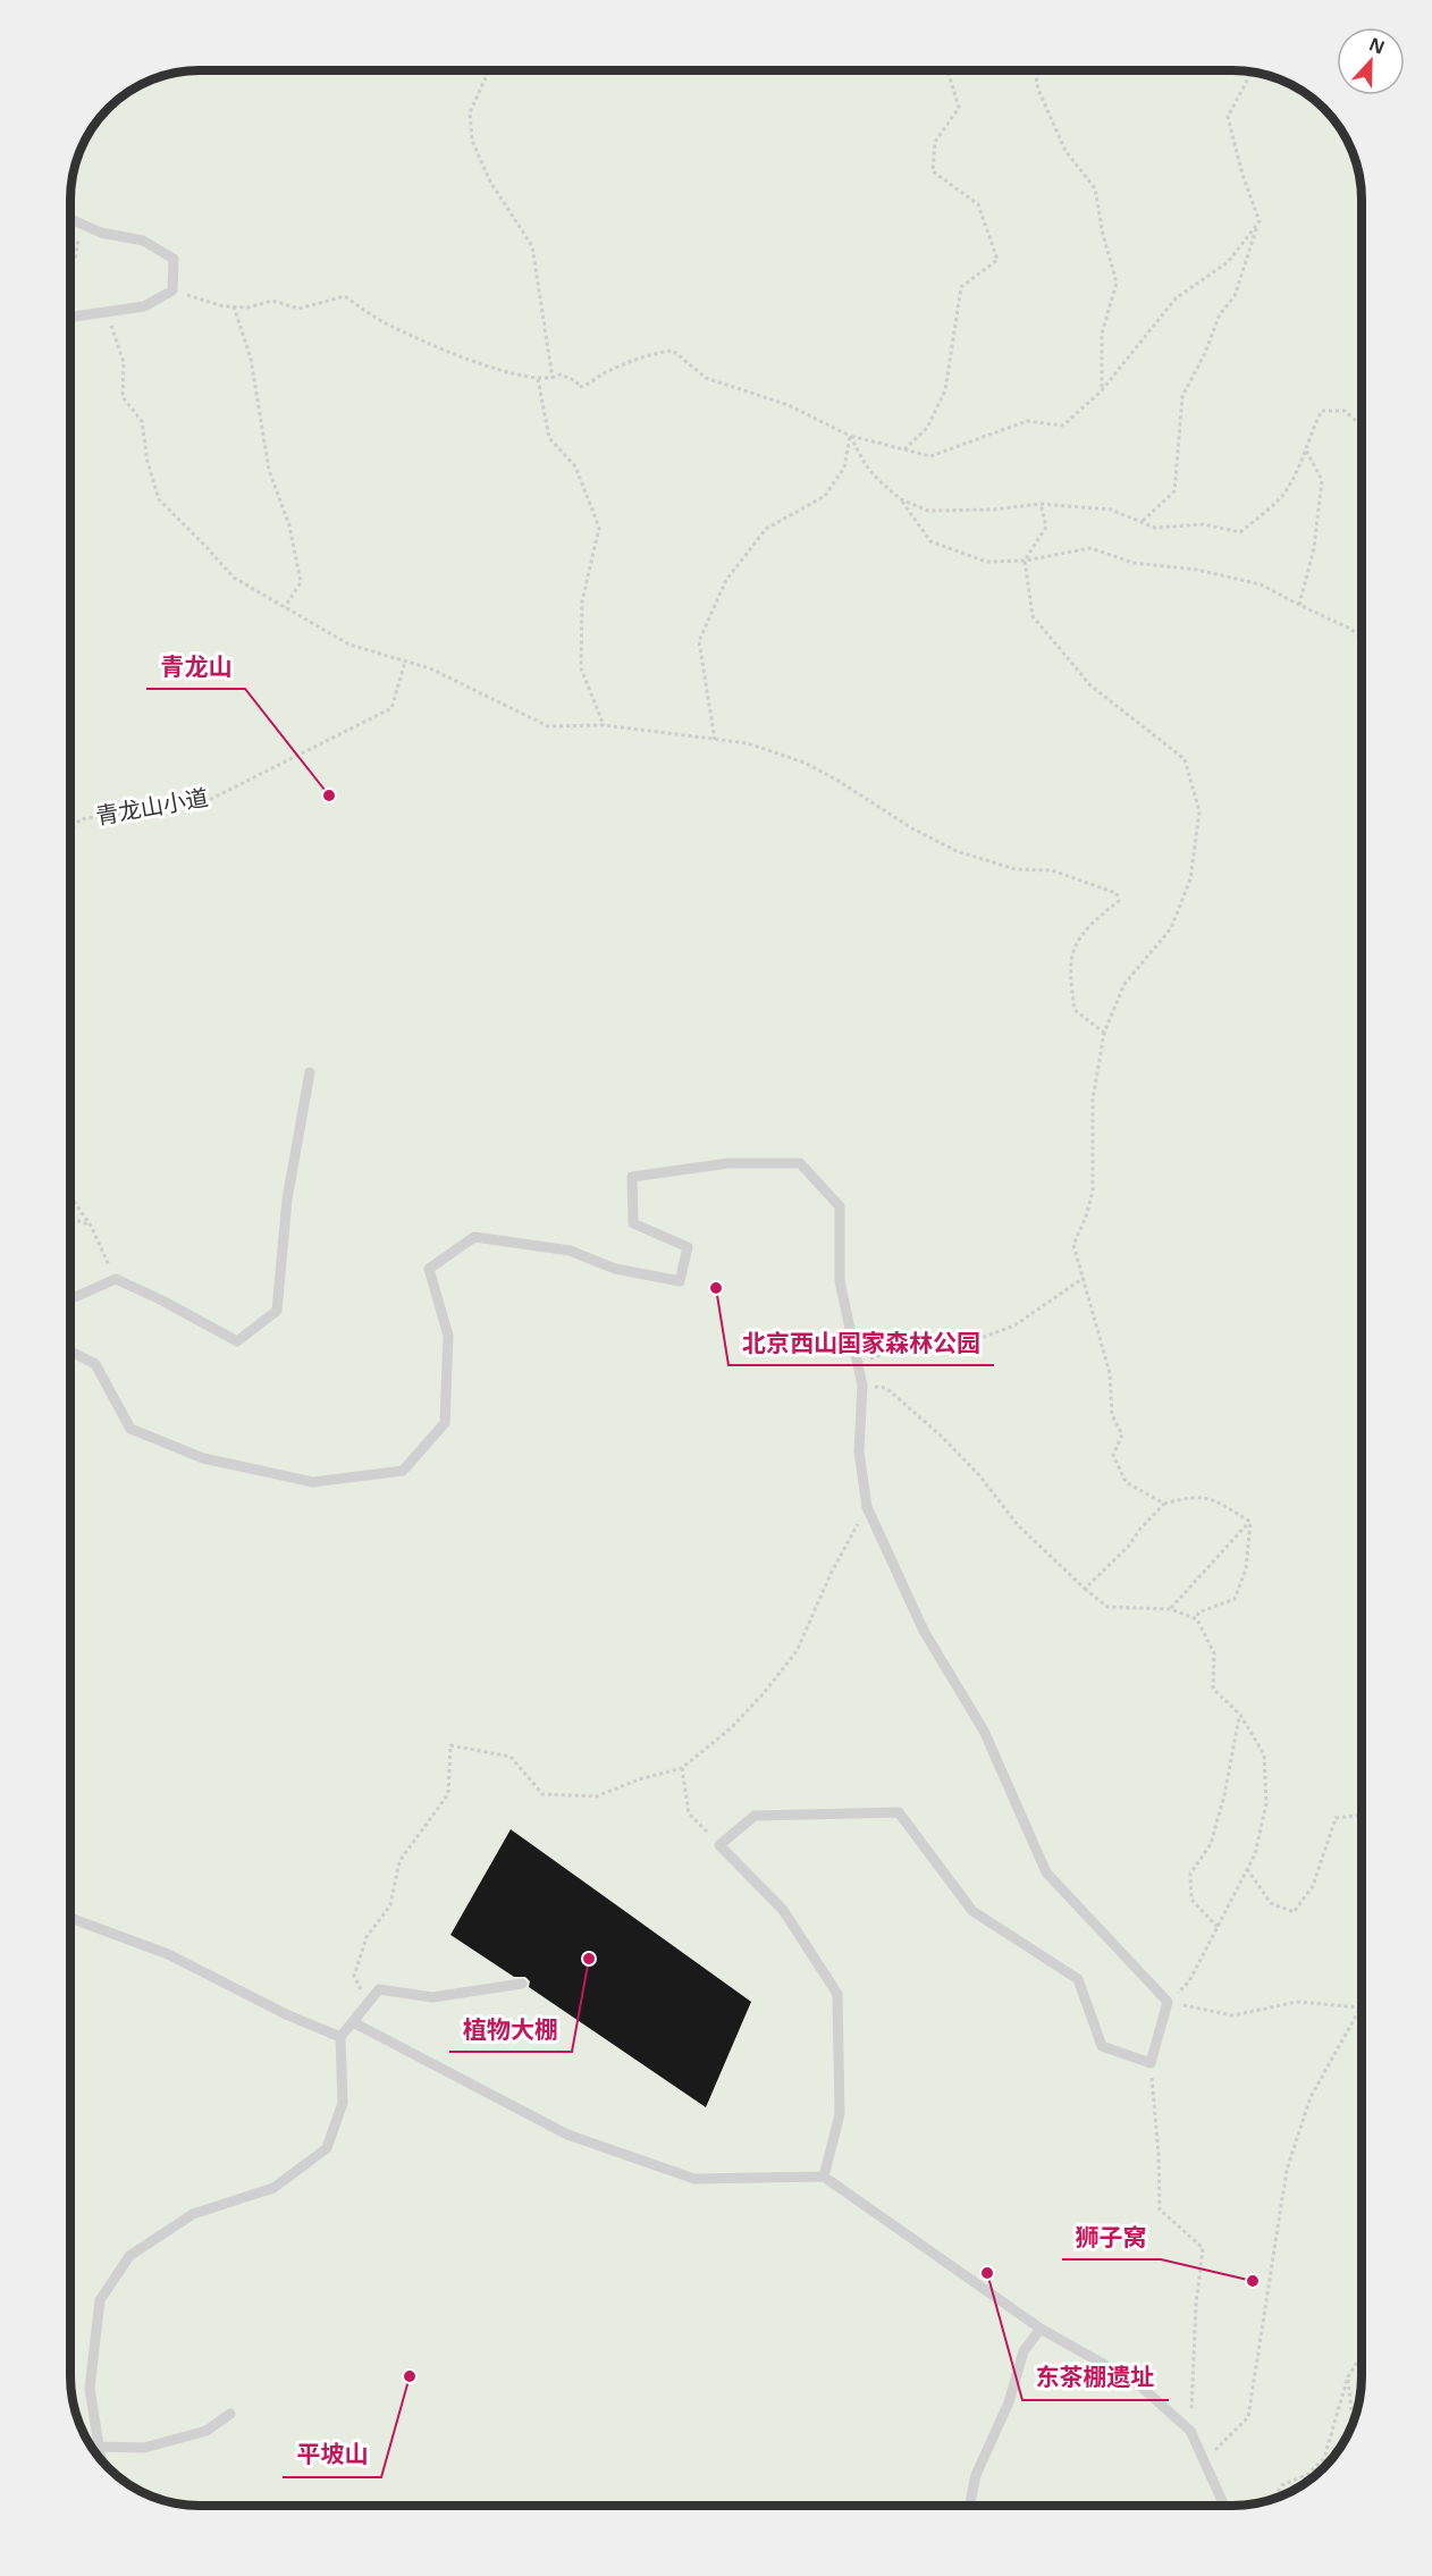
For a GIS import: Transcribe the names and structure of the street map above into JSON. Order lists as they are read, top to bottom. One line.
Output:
{"streets":{"path":["青龙山小道"]},"places":["青龙山","北京西山国家森林公园","植物大棚","东茶棚遗址","狮子窝","平坡山"],"north":"top"}
